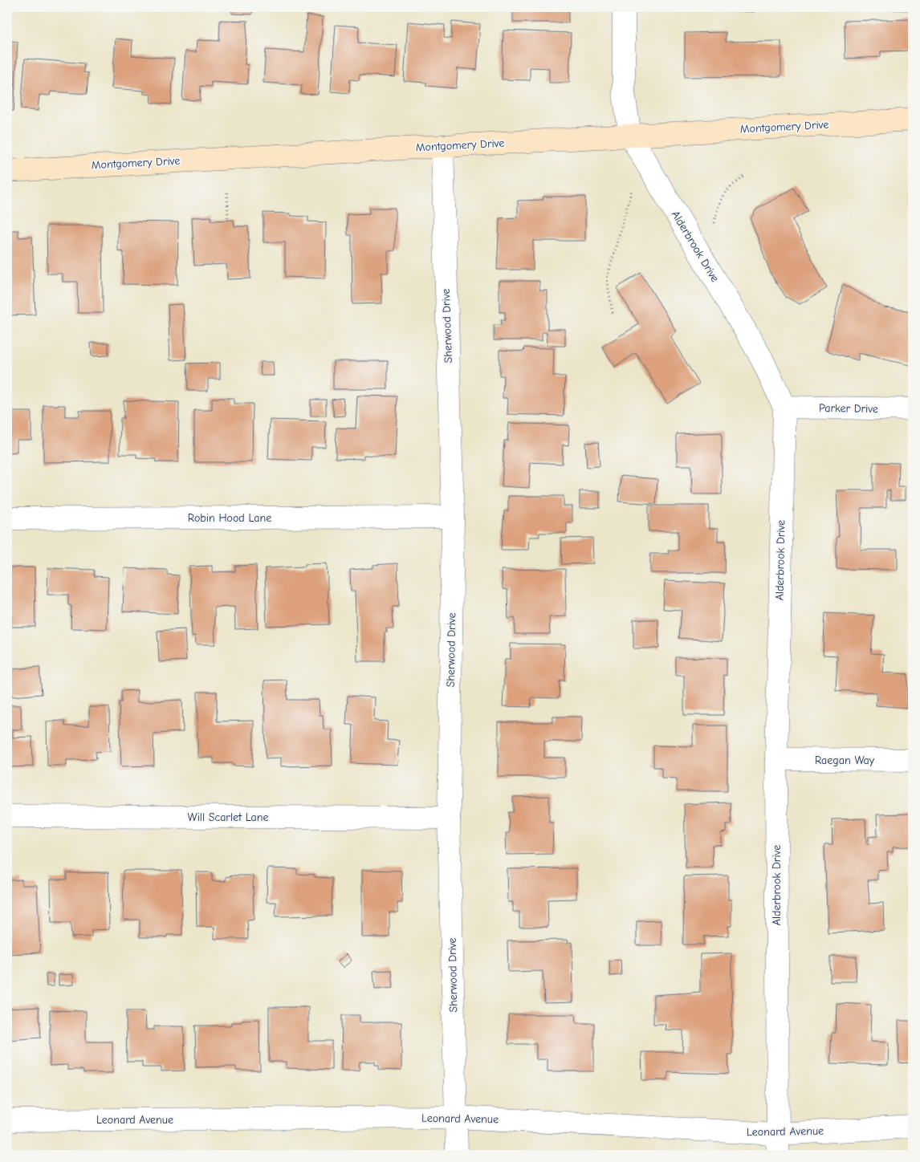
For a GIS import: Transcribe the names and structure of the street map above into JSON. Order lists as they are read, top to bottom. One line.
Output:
{"streets":{"main road":["Montgomery Drive"],"street":["Alderbrook Drive","Sherwood Drive","Parker Drive","Robin Hood Lane","Raegan Way","Will Scarlet Lane","Leonard Avenue"]},"crossings":[["Montgomery Drive","Alderbrook Drive"],["Montgomery Drive","Sherwood Drive"],["Alderbrook Drive","Parker Drive"],["Alderbrook Drive","Raegan Way"],["Alderbrook Drive","Leonard Avenue"],["Sherwood Drive","Robin Hood Lane"],["Sherwood Drive","Will Scarlet Lane"],["Sherwood Drive","Leonard Avenue"]]}
